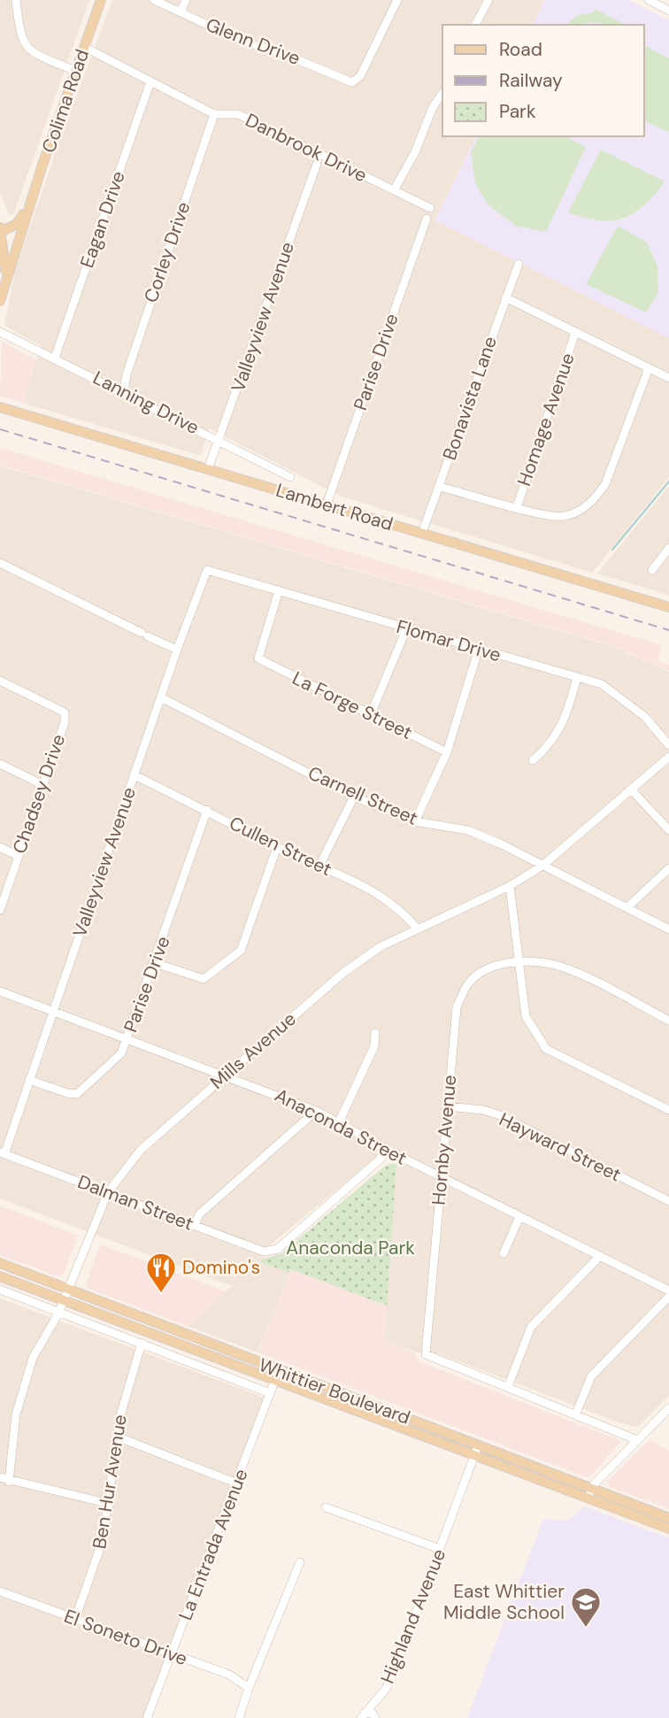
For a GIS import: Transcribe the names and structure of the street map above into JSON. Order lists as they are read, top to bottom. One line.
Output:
{"streets":{"main road":["Colima Road","Lambert Road","Whittier Boulevard"],"street":["Glenn Drive","Danbrook Drive","Eagan Drive","Corley Drive","Valleyview Avenue","Parise Drive","Bonavista Lane","Lanning Drive","Homage Avenue","Flomar Drive","La Forge Street","Chadsey Drive","Carnell Street","Cullen Street","Mills Avenue","Anaconda Street","Hornby Avenue","Hayward Street","Dalman Street","Ben Hur Avenue","La Entrada Avenue","Highland Avenue","El Soneto Drive"]},"crossings":[["Colima Road","Danbrook Drive"],["Danbrook Drive","Eagan Drive"],["Danbrook Drive","Corley Drive"],["Eagan Drive","Lanning Drive"],["Corley Drive","Lanning Drive"],["Valleyview Avenue","Parise Drive"],["Valleyview Avenue","Lanning Drive"],["Valleyview Avenue","Lambert Road"],["Valleyview Avenue","Flomar Drive"],["Valleyview Avenue","Carnell Street"],["Valleyview Avenue","Cullen Street"],["Valleyview Avenue","Anaconda Street"],["Valleyview Avenue","Dalman Street"],["Parise Drive","Lambert Road"],["Parise Drive","Cullen Street"],["Parise Drive","Anaconda Street"],["Bonavista Lane","Lambert Road"],["Flomar Drive","La Forge Street"],["Carnell Street","Mills Avenue"],["Cullen Street","Mills Avenue"],["Mills Avenue","Anaconda Street"],["Mills Avenue","Dalman Street"],["Mills Avenue","Whittier Boulevard"],["Anaconda Street","Hornby Avenue"],["Anaconda Street","Dalman Street"],["Hornby Avenue","Hayward Street"],["Whittier Boulevard","Ben Hur Avenue"],["Whittier Boulevard","La Entrada Avenue"],["Whittier Boulevard","Highland Avenue"],["Ben Hur Avenue","El Soneto Drive"],["La Entrada Avenue","El Soneto Drive"]],"parks":["Anaconda Park"],"places":{"restaurant":["Domino's"],"school or university":["East Whittier Middle School"]},"legend":["Road","Railway","Park"]}
